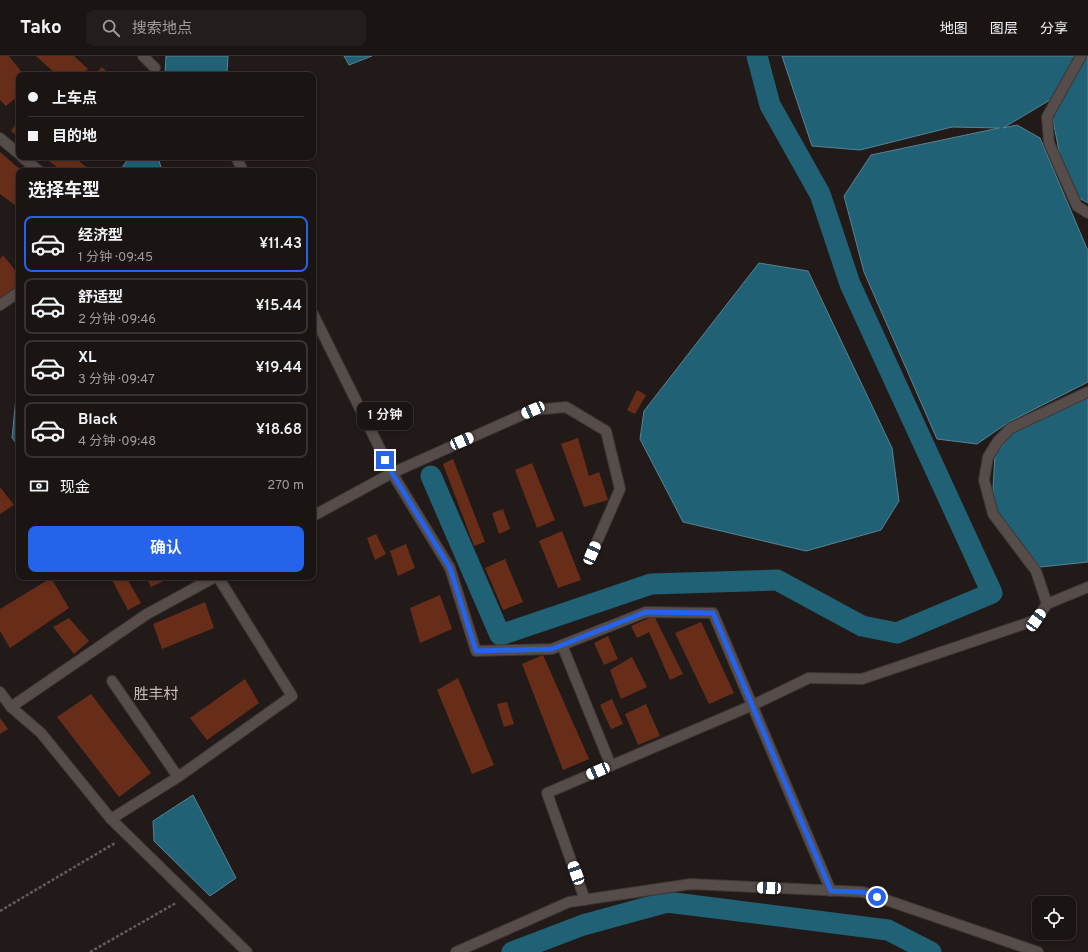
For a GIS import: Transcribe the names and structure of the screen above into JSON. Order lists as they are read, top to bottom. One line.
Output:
{"districts":["胜丰村"],"page":{"header":"Tako","search":"搜索地点","nav":["地图","图层","分享"],"banner":["上车点","目的地"],"heading":"选择车型","list":[{"name":"经济型","note":"1 分钟 · 09:45","value":"¥11.43"},{"name":"舒适型","note":"2 分钟 · 09:46","value":"¥15.44"},{"name":"XL","note":"3 分钟 · 09:47","value":"¥19.44"},{"name":"Black","note":"4 分钟 · 09:48","value":"¥18.68"}],"bubble":"1 分钟","pay":["现金","270 m"],"buttons":"确认"}}
